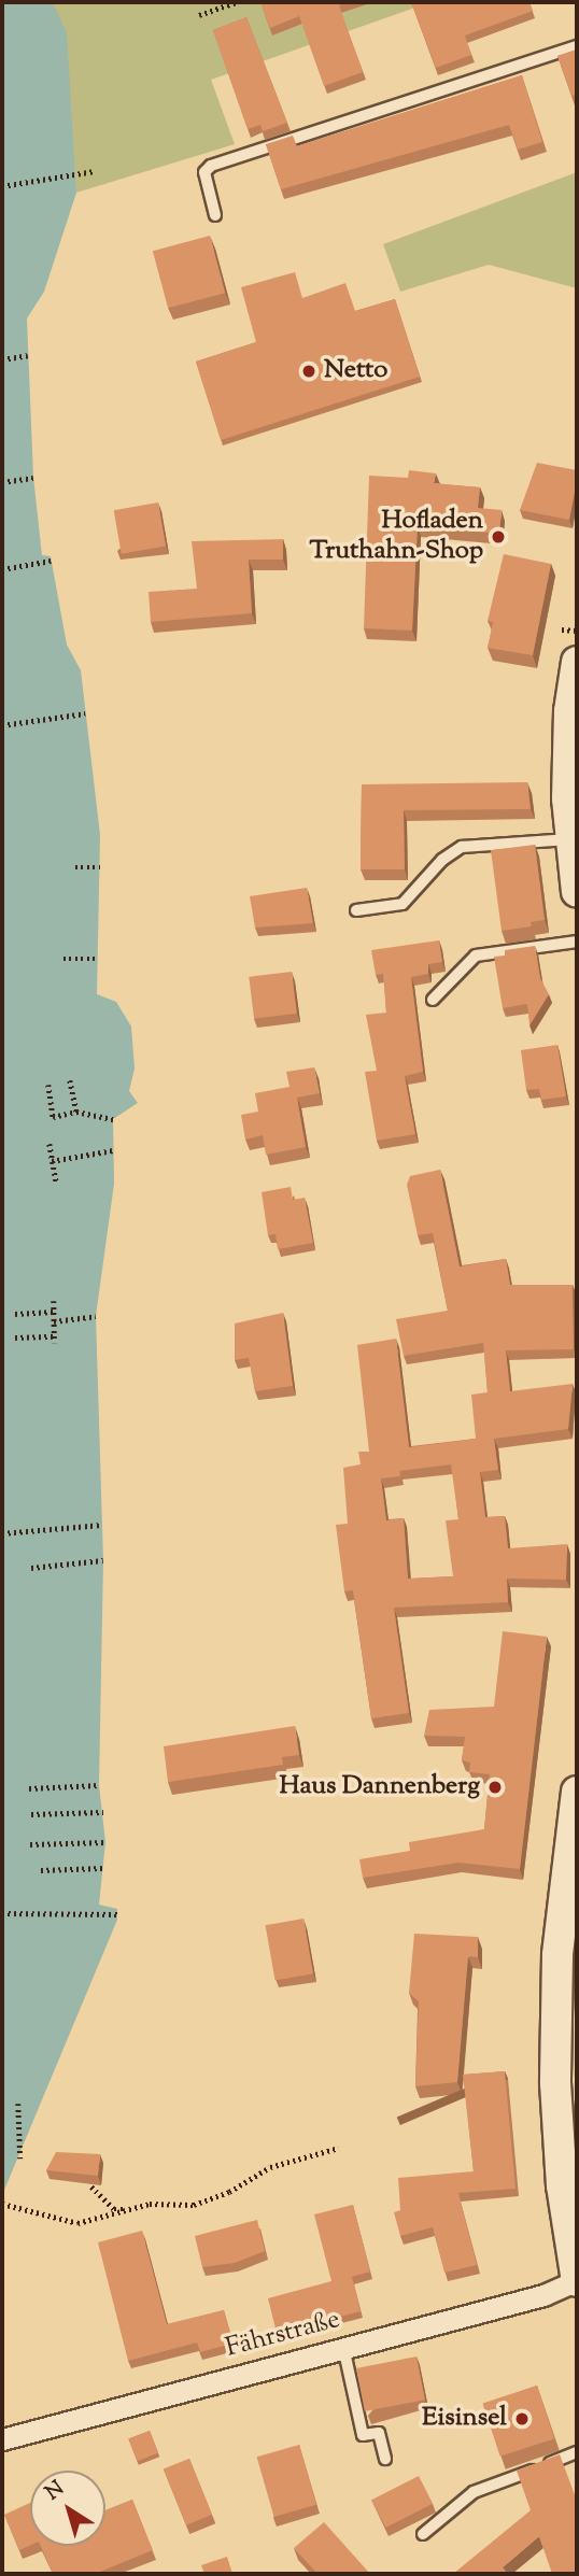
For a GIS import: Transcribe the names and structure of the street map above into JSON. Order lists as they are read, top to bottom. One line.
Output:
{"streets":{"street":["Fährstraße"]},"places":["Netto","Hofladen Truthahn-Shop","Haus Dannenberg","Eisinsel"],"north":"top left"}
